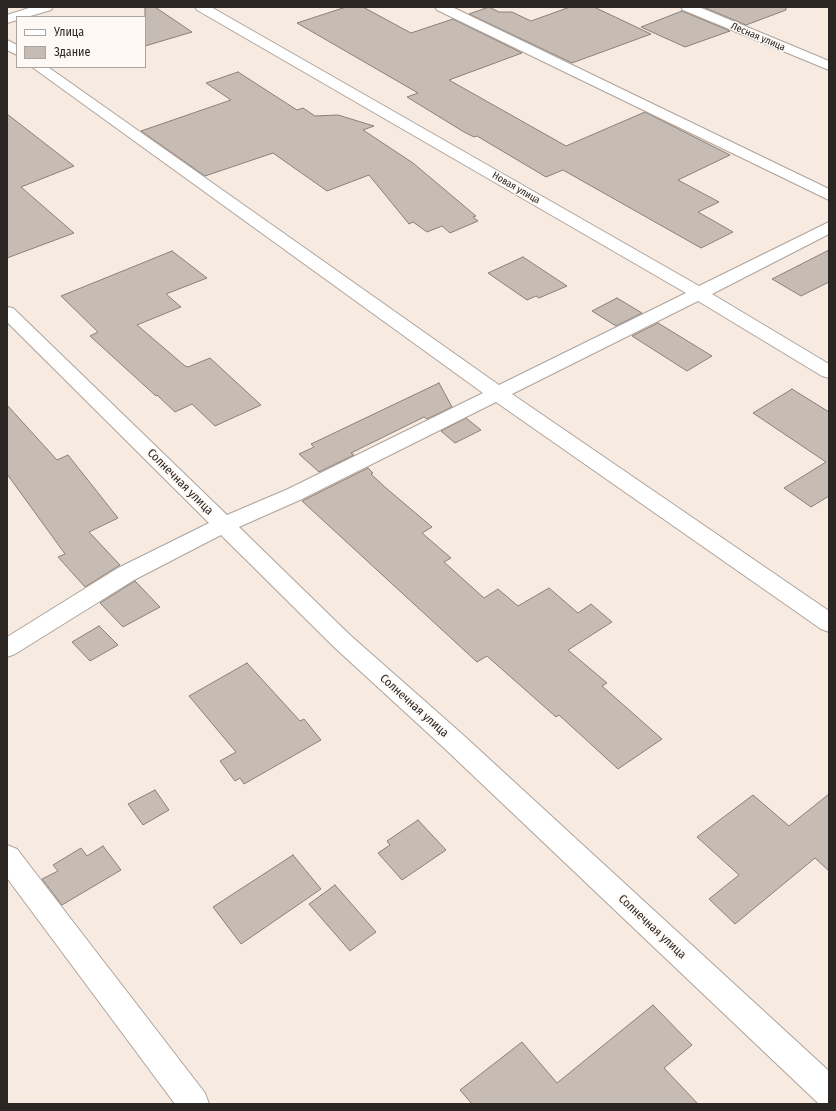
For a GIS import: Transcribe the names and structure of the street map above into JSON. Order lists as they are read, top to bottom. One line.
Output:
{"streets":{"street":["Лесная улица","Новая улица","Солнечная улица"]},"legend":["Улица","Здание"]}
